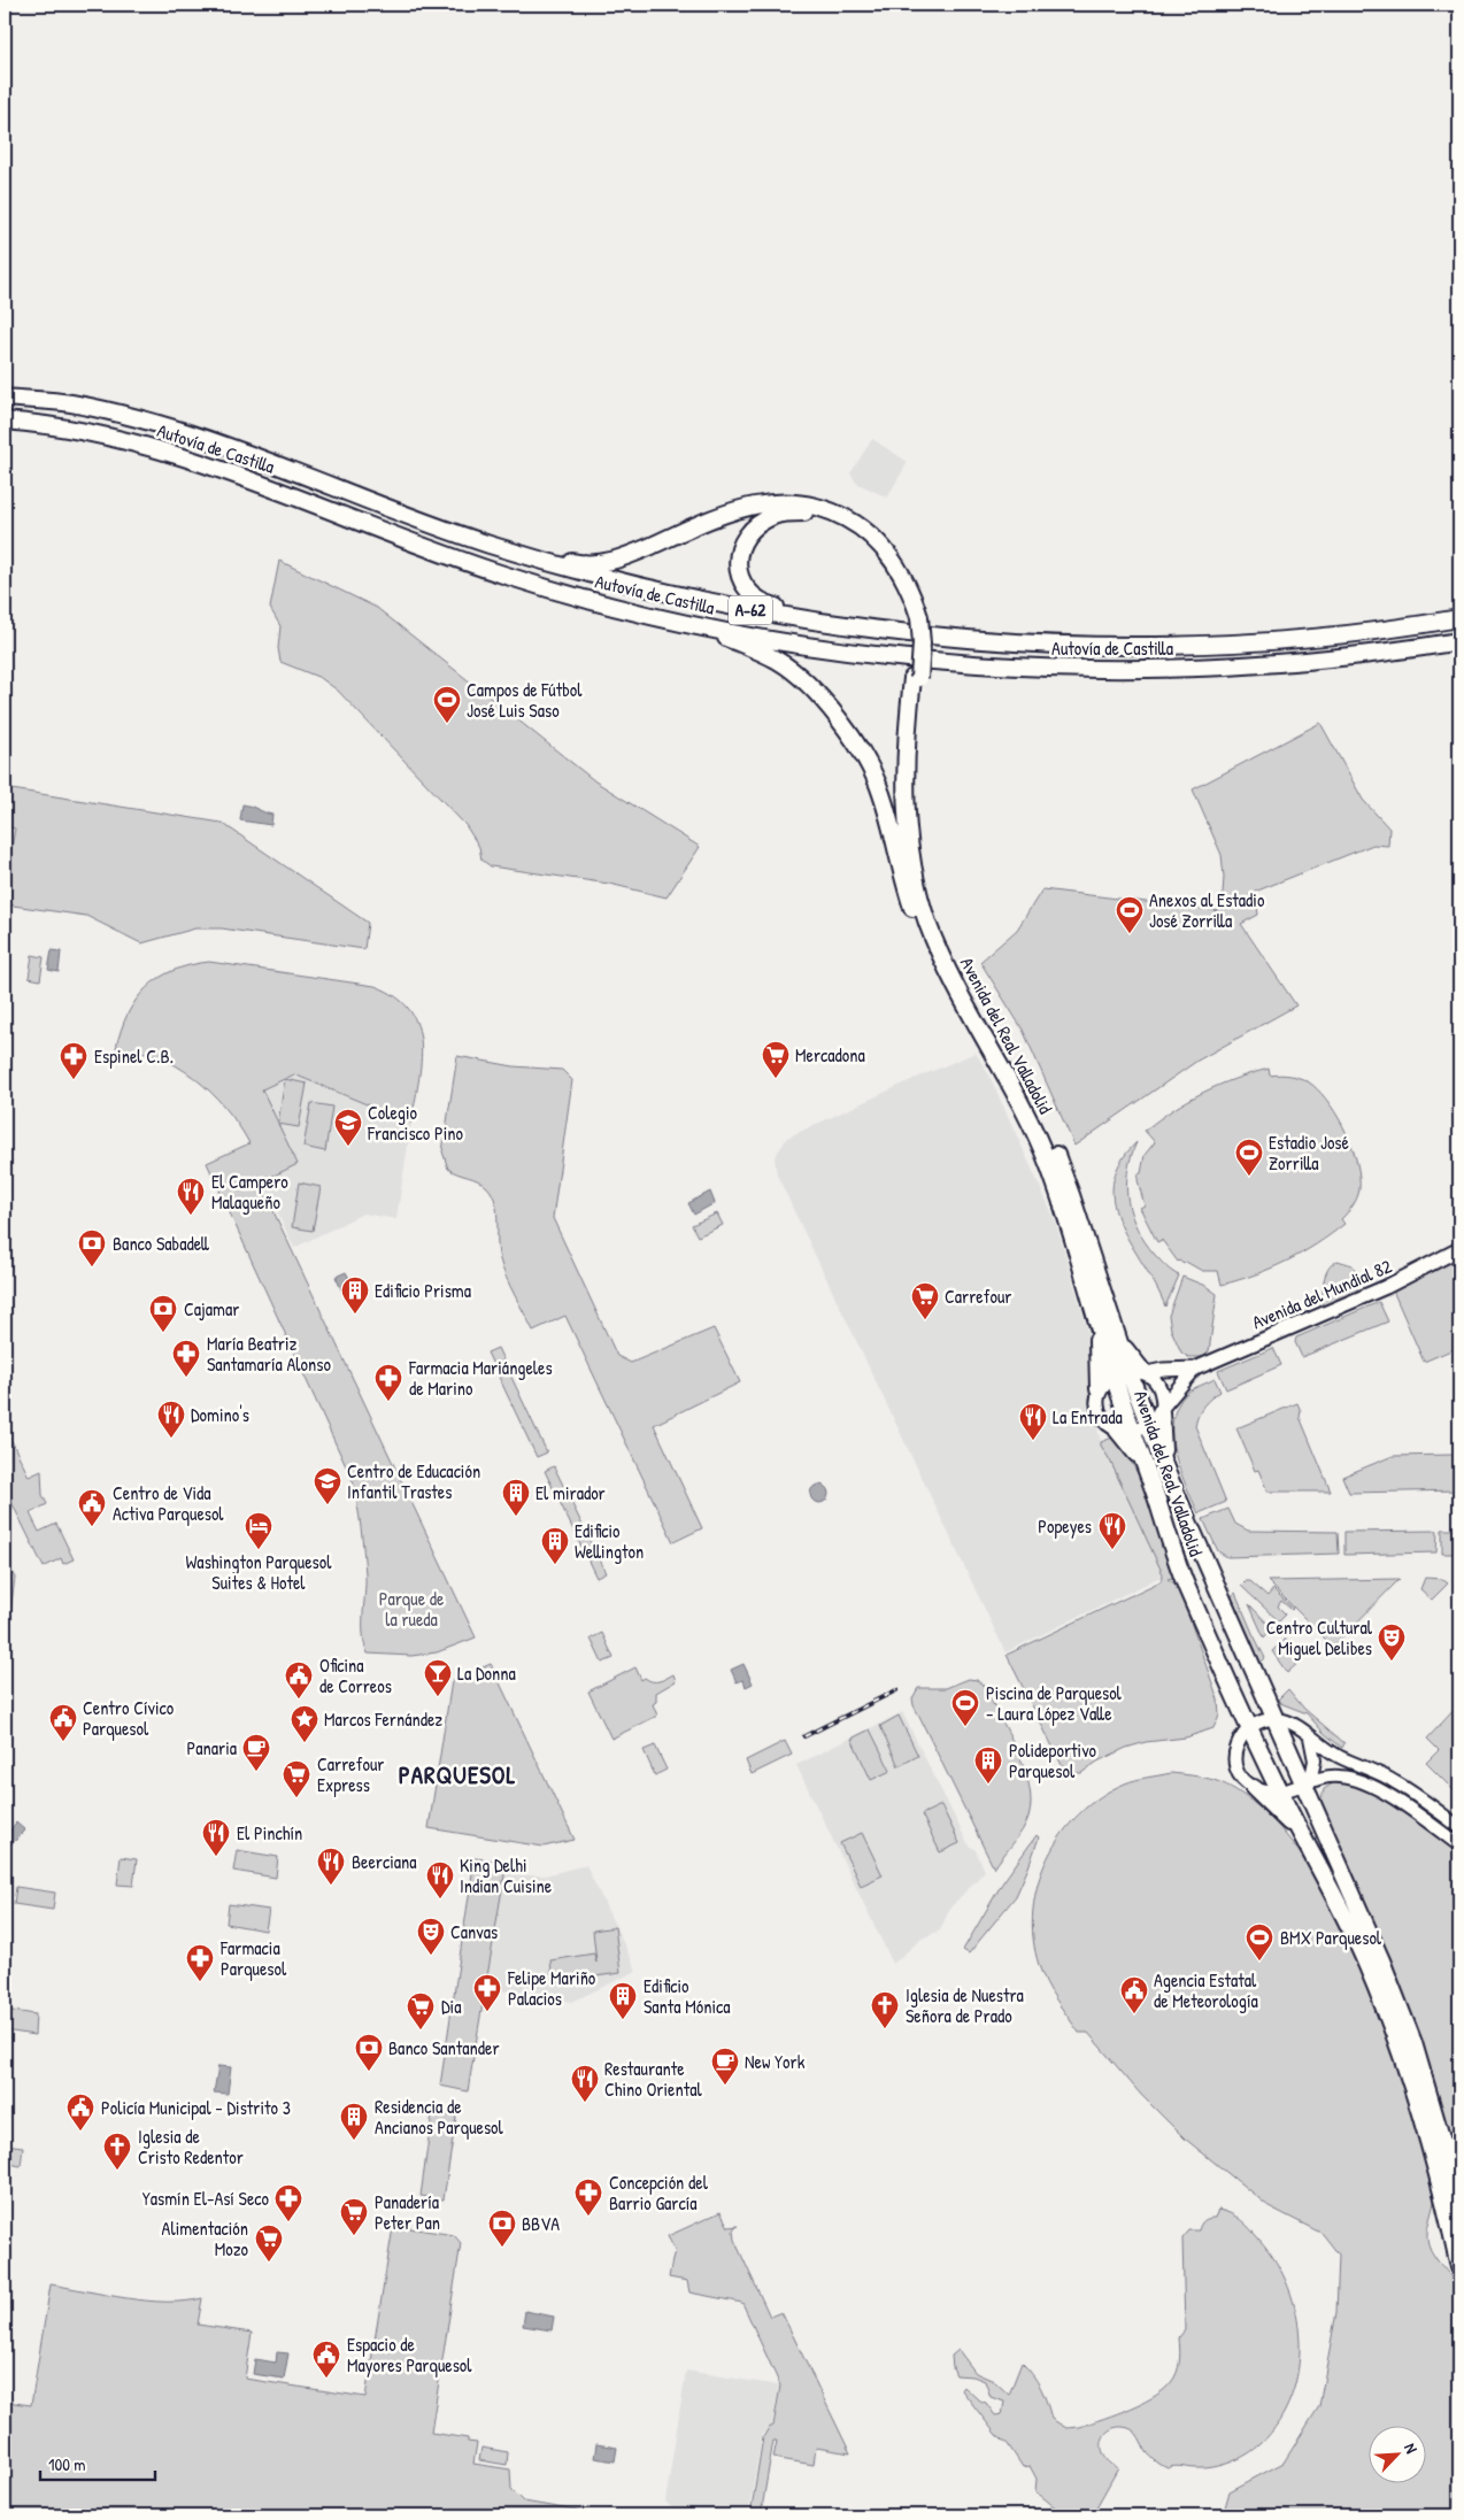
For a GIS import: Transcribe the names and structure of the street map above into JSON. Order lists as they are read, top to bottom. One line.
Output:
{"streets":{"highway":["Autovía de Castilla","A-62","Avenida del Real Valladolid"],"main road":["Avenida del Mundial 82"]},"crossings":[["Avenida del Real Valladolid","Avenida del Mundial 82"]],"districts":["PARQUESOL"],"parks":["Parque de la rueda"],"places":{"sports":["Campos de Fútbol José Luis Saso","Anexos al Estadio José Zorrilla","Estadio José Zorrilla","Piscina de Parquesol - Laura López Valle","BMX Parquesol"],"supermarket":["Mercadona","Carrefour","Carrefour Express","Dia","Panadería Peter Pan","Alimentación Mozo"],"pharmacy":["Espinel C.B.","María Beatriz Santamaría Alonso","Farmacia Mariángeles de Marino","Farmacia Parquesol","Felipe Mariño Palacios","Concepción del Barrio García","Yasmín El-Así Seco"],"school or university":["Colegio Francisco Pino","Centro de Educación Infantil Trastes"],"restaurant":["El Campero Malagueño","Domino's","La Entrada","Popeyes","El Pinchín","Beerciana","King Delhi Indian Cuisine","Restaurante Chino Oriental"],"bank":["Banco Sabadell","Cajamar","Banco Santander","BBVA"],"building":["Edificio Prisma","El mirador","Edificio Wellington","Polideportivo Parquesol","Edificio Santa Mónica","Residencia de Ancianos Parquesol"],"public building":["Centro de Vida Activa Parquesol","Oficina de Correos","Centro Cívico Parquesol","Agencia Estatal de Meteorología","Policía Municipal - Distrito 3","Espacio de Mayores Parquesol"],"hotel":["Washington Parquesol Suites & Hotel"],"theatre":["Centro Cultural Miguel Delibes","Canvas"],"bar":["La Donna"],"place":["Marcos Fernández"],"cafe":["Panaria","New York"],"church":["Iglesia de Nuestra Señora de Prado","Iglesia de Cristo Redentor"]},"scale_bar":"100 m","north":"top right"}
